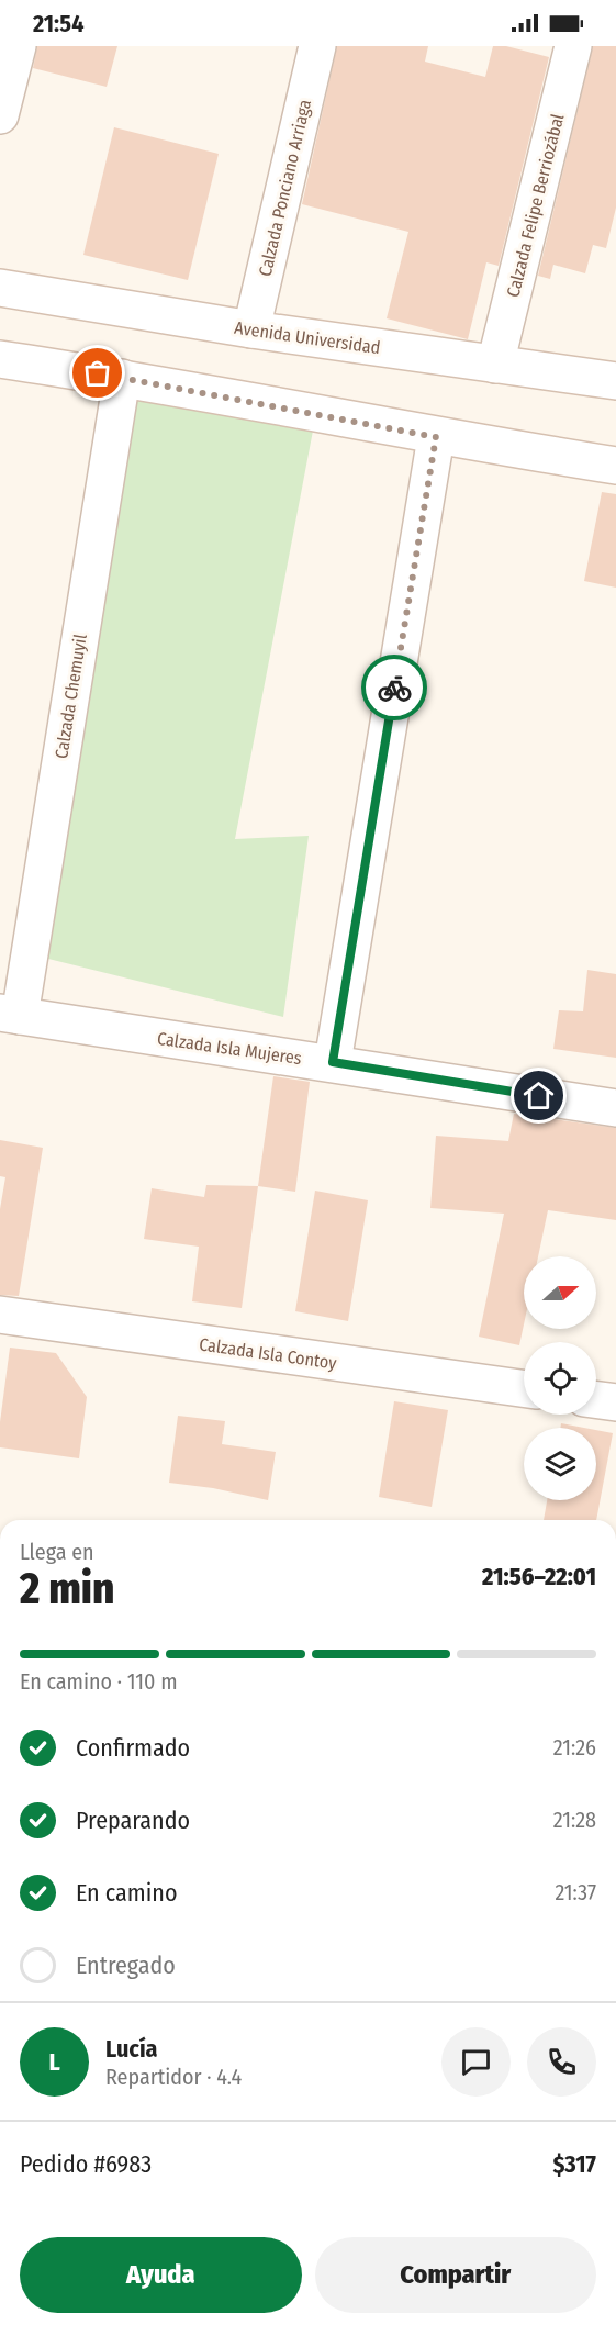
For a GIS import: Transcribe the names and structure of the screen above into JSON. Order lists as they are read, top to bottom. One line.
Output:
{"streets":{"street":["Calzada Ponciano Arriaga","Calzada Felipe Berriozábal","Avenida Universidad","Calzada Chemuyil","Calzada Isla Mujeres","Calzada Isla Contoy"]},"crossings":[["Calzada Ponciano Arriaga","Avenida Universidad"],["Calzada Felipe Berriozábal","Avenida Universidad"],["Calzada Chemuyil","Calzada Isla Mujeres"]],"north":"right","page":{"status":"21:54","heading":["2 min","Llega en","21:56–22:01"],"panel":["Lucía","Repartidor · 4.4","Pedido #6983","$317"],"bar":"En camino · 110 m","list":[["Confirmado","21:26"],["Preparando","21:28"],["En camino","21:37"],"Entregado"],"round":"L","buttons":["Ayuda","Compartir"]}}
